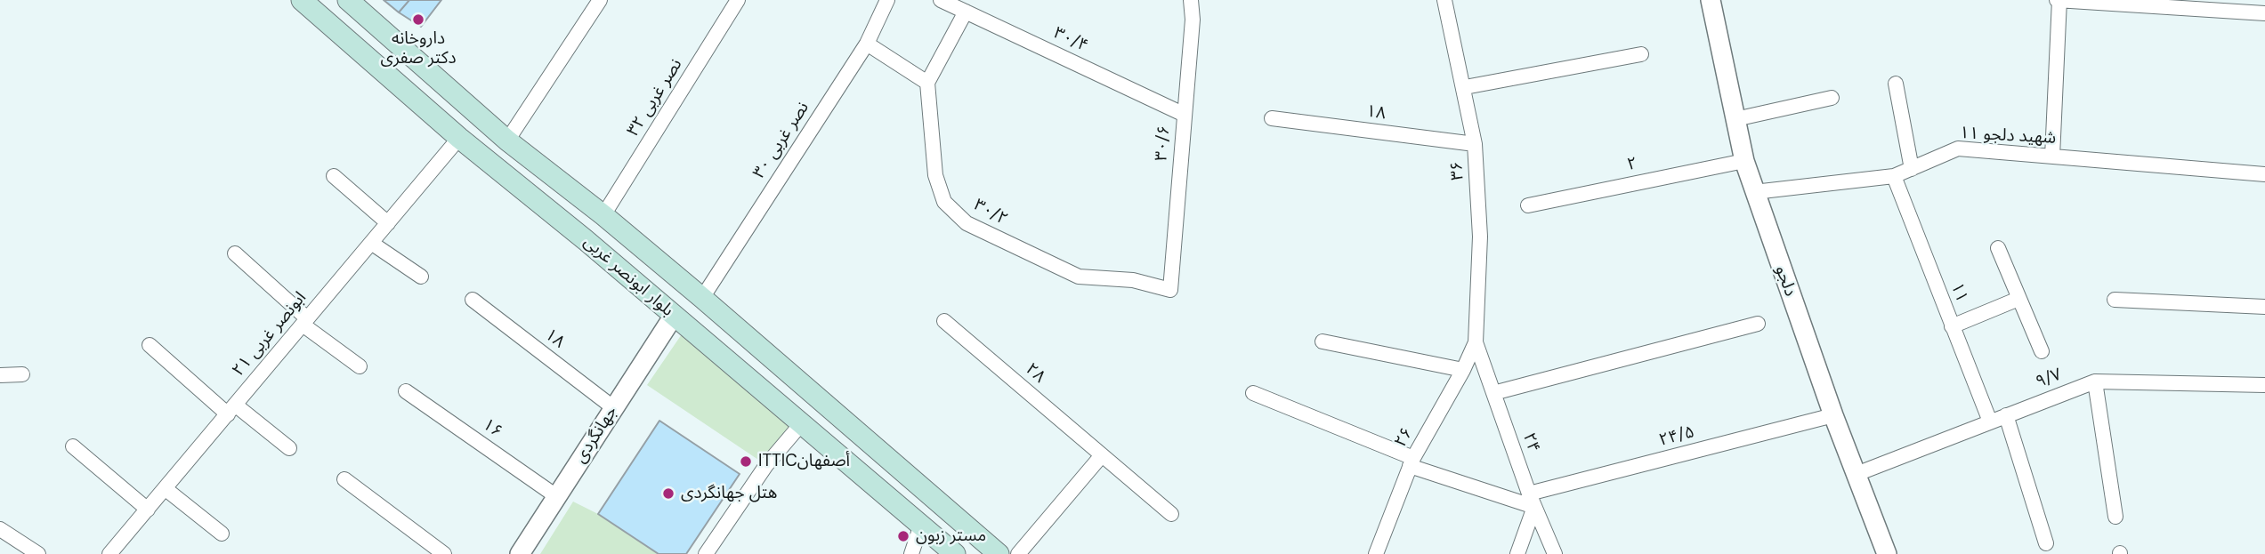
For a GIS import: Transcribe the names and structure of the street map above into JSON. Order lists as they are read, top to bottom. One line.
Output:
{"streets":{"main road":["بلوار ابونصر غربی"],"street":["۳۰/۴","نصر غربی ۳۲","۱۸","شهید دلجو ۱۱","نصر غربی ۳۰","۳۰/۶","۲","۳۶","۳۰/۲","دلجو","۱۱","ابونصر غربی ۲۱","۲۸","۹/۷","۱۶","جهانگردی","۲۴/۵","۲۶","۲۴"]},"crossings":[["۳۰/۴","۳۰/۶"],["نصر غربی ۳۲","بلوار ابونصر غربی"],["۱۸","۳۶"],["۱۸","جهانگردی"],["شهید دلجو ۱۱","دلجو"],["شهید دلجو ۱۱","۱۱"],["نصر غربی ۳۰","بلوار ابونصر غربی"],["۳۰/۶","۳۰/۲"],["۲","دلجو"],["۳۶","۲۶"],["۳۶","۲۴"],["بلوار ابونصر غربی","ابونصر غربی ۲۱"],["بلوار ابونصر غربی","جهانگردی"],["دلجو","۹/۷"],["دلجو","۲۴/۵"],["۱۱","۹/۷"],["۱۶","جهانگردی"],["۲۴/۵","۲۴"],["۲۶","۲۴"]],"places":["داروخانه دکتر صفری","ITTICأصفهان","هتل جهانگردی","مستر زبون"]}
